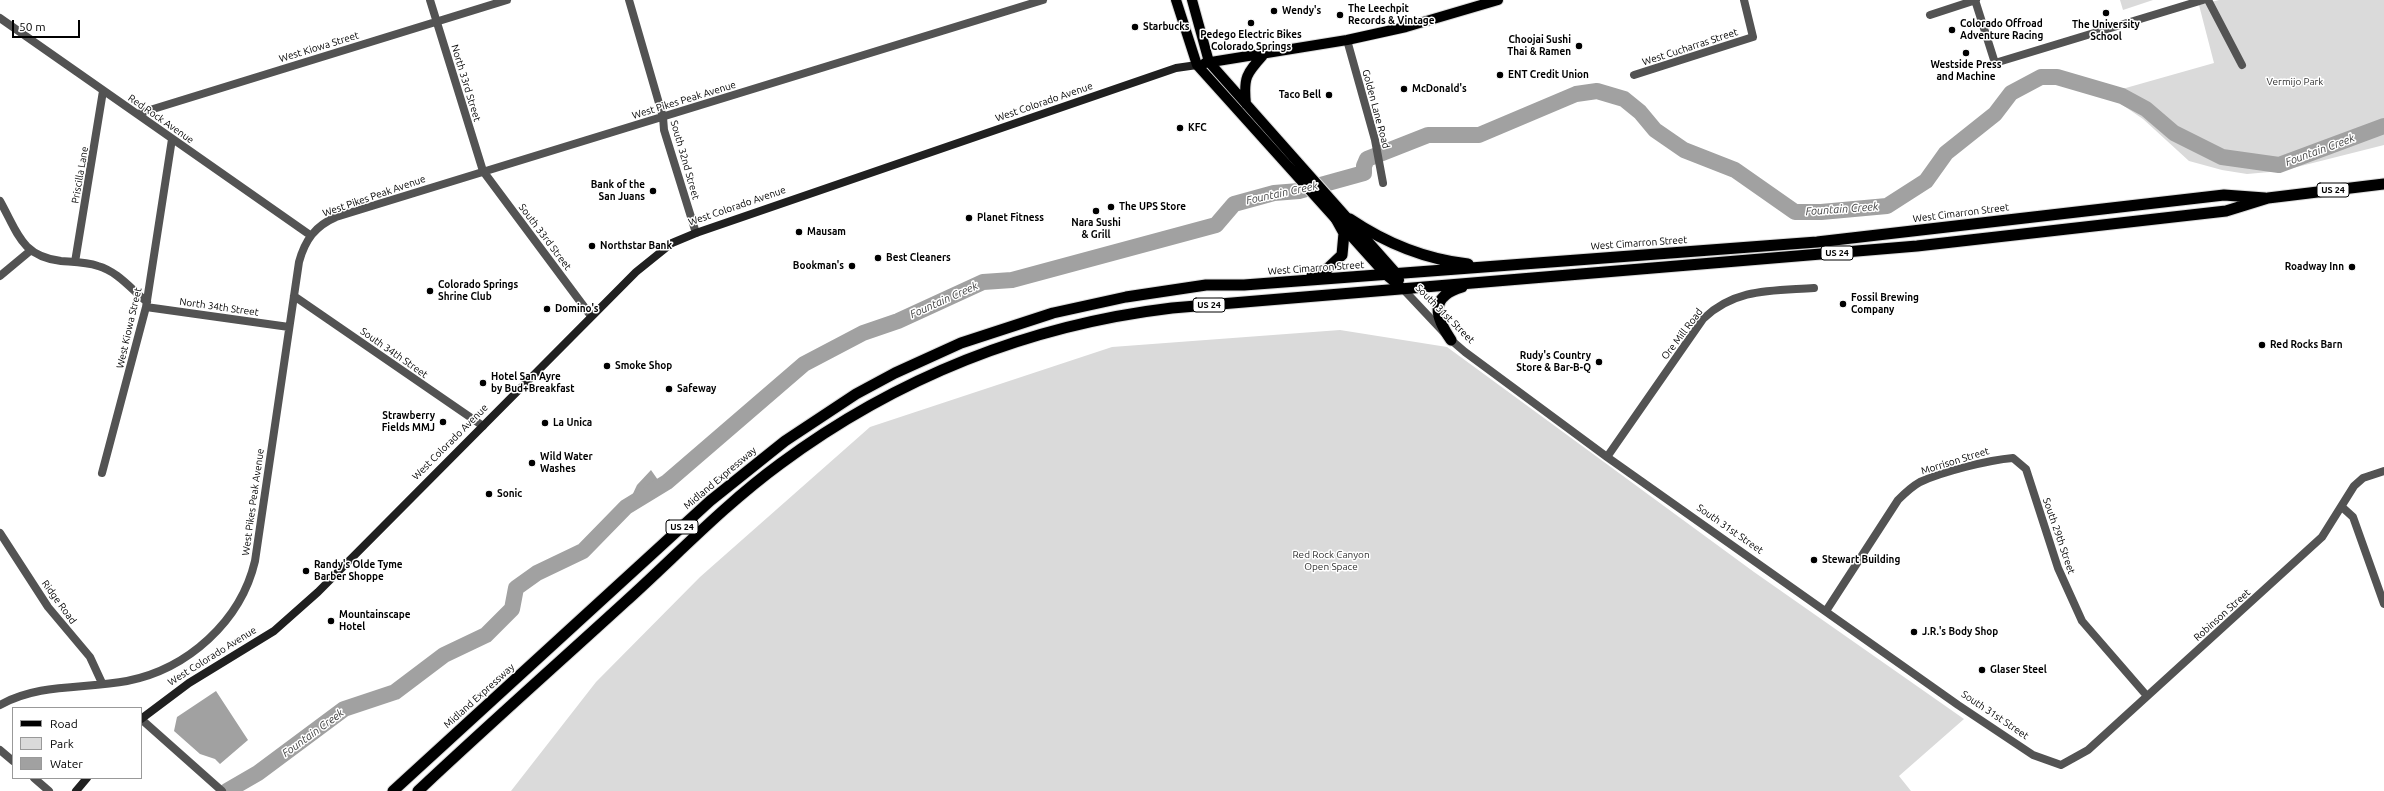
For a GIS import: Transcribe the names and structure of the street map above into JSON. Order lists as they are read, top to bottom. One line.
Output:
{"streets":{"highway":["US 24","West Cimarron Street","Midland Expressway"],"main road":["West Colorado Avenue","South 31st Street"],"street":["West Kiowa Street","West Cucharras Street","North 33rd Street","West Pikes Peak Avenue","Golden Lane Road","Red Rock Avenue","South 32nd Street","Priscilla Lane","South 33rd Street","North 34th Street","Ore Mill Road","South 34th Street","Morrison Street","South 29th Street","Ridge Road","Robinson Street"]},"crossings":[["West Kiowa Street","North 33rd Street"],["West Kiowa Street","Red Rock Avenue"],["West Kiowa Street","North 34th Street"],["North 33rd Street","West Pikes Peak Avenue"],["North 33rd Street","South 33rd Street"],["West Pikes Peak Avenue","Red Rock Avenue"],["West Pikes Peak Avenue","South 32nd Street"],["West Pikes Peak Avenue","South 33rd Street"],["West Pikes Peak Avenue","North 34th Street"],["West Pikes Peak Avenue","South 34th Street"],["West Pikes Peak Avenue","Ridge Road"],["West Colorado Avenue","Golden Lane Road"],["West Colorado Avenue","South 32nd Street"],["West Colorado Avenue","South 33rd Street"],["West Colorado Avenue","South 31st Street"],["West Colorado Avenue","South 34th Street"],["Red Rock Avenue","Priscilla Lane"],["West Cimarron Street","South 31st Street"],["West Cimarron Street","Midland Expressway"],["South 31st Street","Ore Mill Road"],["South 31st Street","Morrison Street"],["South 31st Street","Robinson Street"],["Morrison Street","South 29th Street"],["South 29th Street","Robinson Street"]],"water":["Fountain Creek"],"parks":["Vermijo Park","Red Rock Canyon Open Space"],"places":["Wendy's","The University School","The Leechpit Records & Vintage","Pedego Electric Bikes Colorado Springs","Starbucks","Colorado Offroad Adventure Racing","Choojai Sushi Thai & Ramen","Westside Press and Machine","ENT Credit Union","McDonald's","Taco Bell","KFC","Bank of the San Juans","The UPS Store","Nara Sushi & Grill","Planet Fitness","Mausam","Northstar Bank","Best Cleaners","Bookman's","Roadway Inn","Colorado Springs Shrine Club","Fossil Brewing Company","Domino's","Red Rocks Barn","Rudy's Country Store & Bar-B-Q","Smoke Shop","Hotel San Ayre by Bud+Breakfast","Safeway","Strawberry Fields MMJ","La Unica","Wild Water Washes","Sonic","Stewart Building","Randy's Olde Tyme Barber Shoppe","Mountainscape Hotel","J.R.'s Body Shop","Glaser Steel"],"legend":["Road","Park","Water"],"scale_bar":"50 m"}
